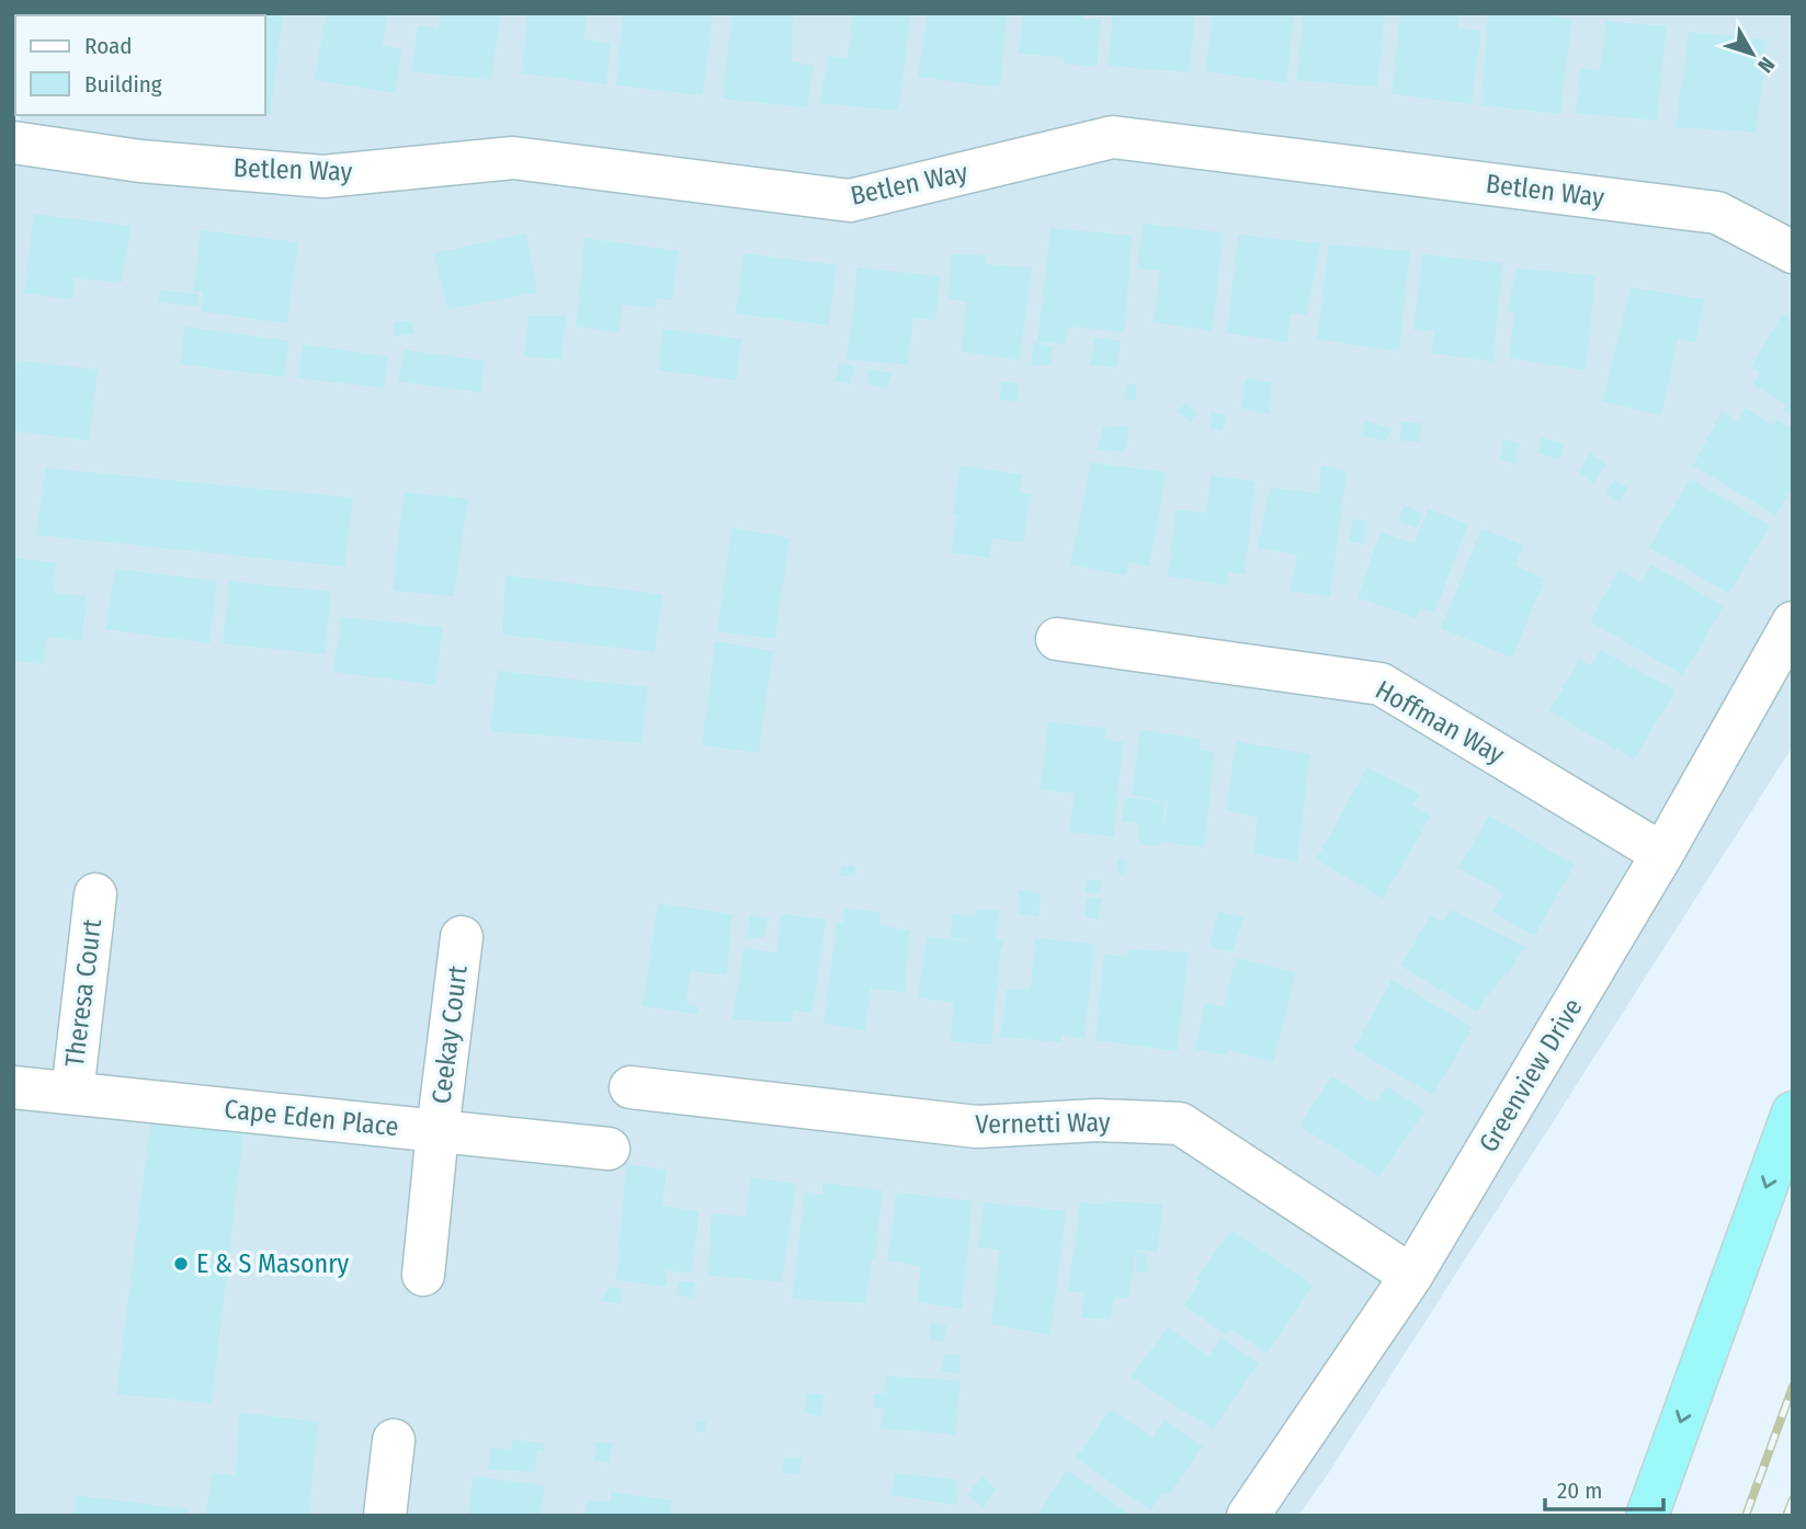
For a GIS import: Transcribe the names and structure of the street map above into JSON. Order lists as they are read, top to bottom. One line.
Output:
{"streets":{"street":["Betlen Way","Hoffman Way","Theresa Court","Ceekay Court","Greenview Drive","Cape Eden Place","Vernetti Way"]},"crossings":[["Hoffman Way","Greenview Drive"],["Theresa Court","Cape Eden Place"],["Ceekay Court","Cape Eden Place"],["Greenview Drive","Vernetti Way"]],"places":["E & S Masonry"],"legend":["Road","Building"],"scale_bar":"20 m","north":"bottom right"}
